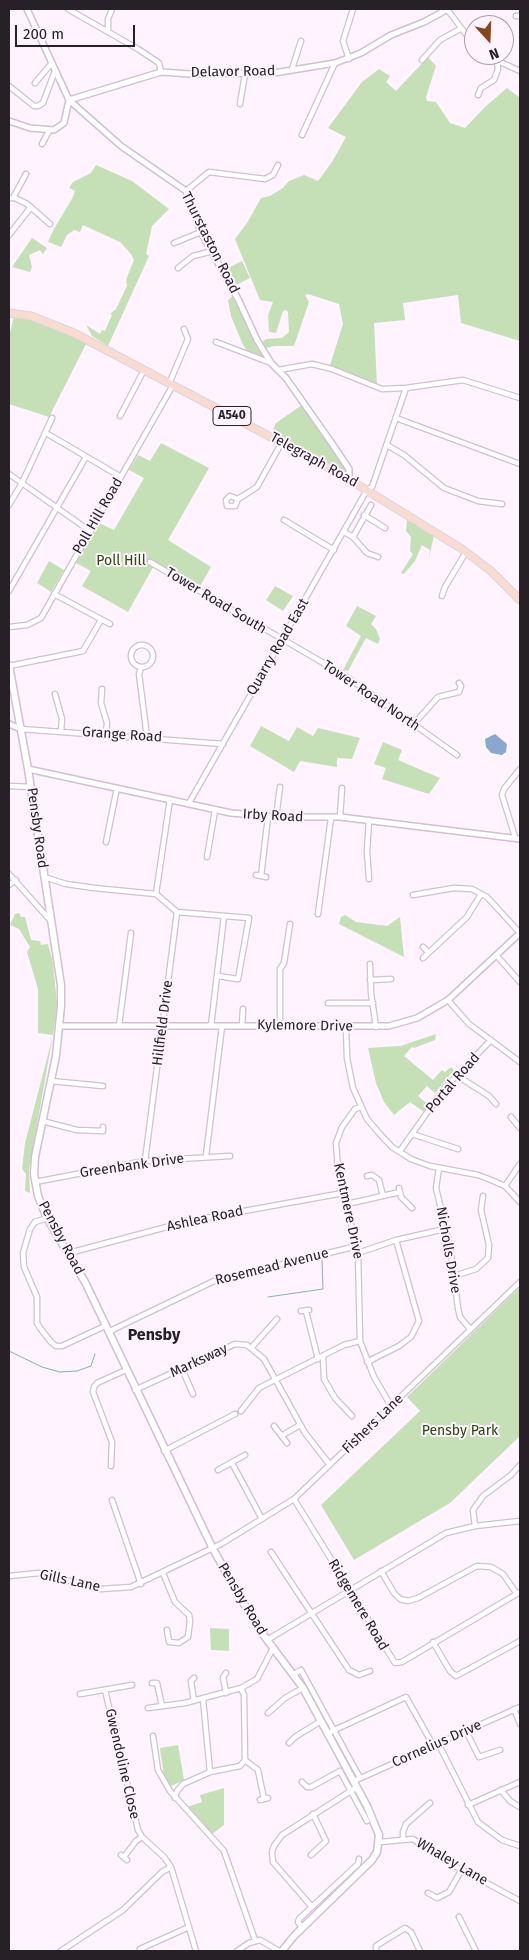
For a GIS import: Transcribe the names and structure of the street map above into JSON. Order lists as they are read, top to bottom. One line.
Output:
{"streets":{"main road":["A540","Telegraph Road","Pensby Road"],"street":["Delavor Road","Thurstaston Road","Poll Hill Road","Tower Road South","Quarry Road East","Tower Road North","Grange Road","Irby Road","Hillfield Drive","Kylemore Drive","Portal Road","Greenbank Drive","Kentmere Drive","Ashlea Road","Nicholls Drive","Rosemead Avenue","Marksway","Fishers Lane","Gills Lane","Ridgemere Road","Cornelius Drive","Gwendoline Close","Whaley Lane"]},"crossings":[["Delavor Road","Thurstaston Road"],["Thurstaston Road","Telegraph Road"],["Telegraph Road","Poll Hill Road"],["Telegraph Road","Quarry Road East"],["Tower Road South","Quarry Road East"],["Tower Road South","Tower Road North"],["Quarry Road East","Tower Road North"],["Quarry Road East","Grange Road"],["Quarry Road East","Irby Road"],["Grange Road","Pensby Road"],["Irby Road","Pensby Road"],["Pensby Road","Kylemore Drive"],["Pensby Road","Greenbank Drive"],["Pensby Road","Ashlea Road"],["Pensby Road","Rosemead Avenue"],["Pensby Road","Marksway"],["Pensby Road","Fishers Lane"],["Pensby Road","Gills Lane"],["Pensby Road","Cornelius Drive"],["Pensby Road","Whaley Lane"],["Hillfield Drive","Kylemore Drive"],["Hillfield Drive","Greenbank Drive"],["Kentmere Drive","Ashlea Road"],["Kentmere Drive","Rosemead Avenue"],["Kentmere Drive","Fishers Lane"],["Nicholls Drive","Fishers Lane"],["Fishers Lane","Gills Lane"],["Fishers Lane","Ridgemere Road"]],"districts":["Pensby"],"parks":["Poll Hill","Pensby Park"],"scale_bar":"200 m","north":"bottom"}
